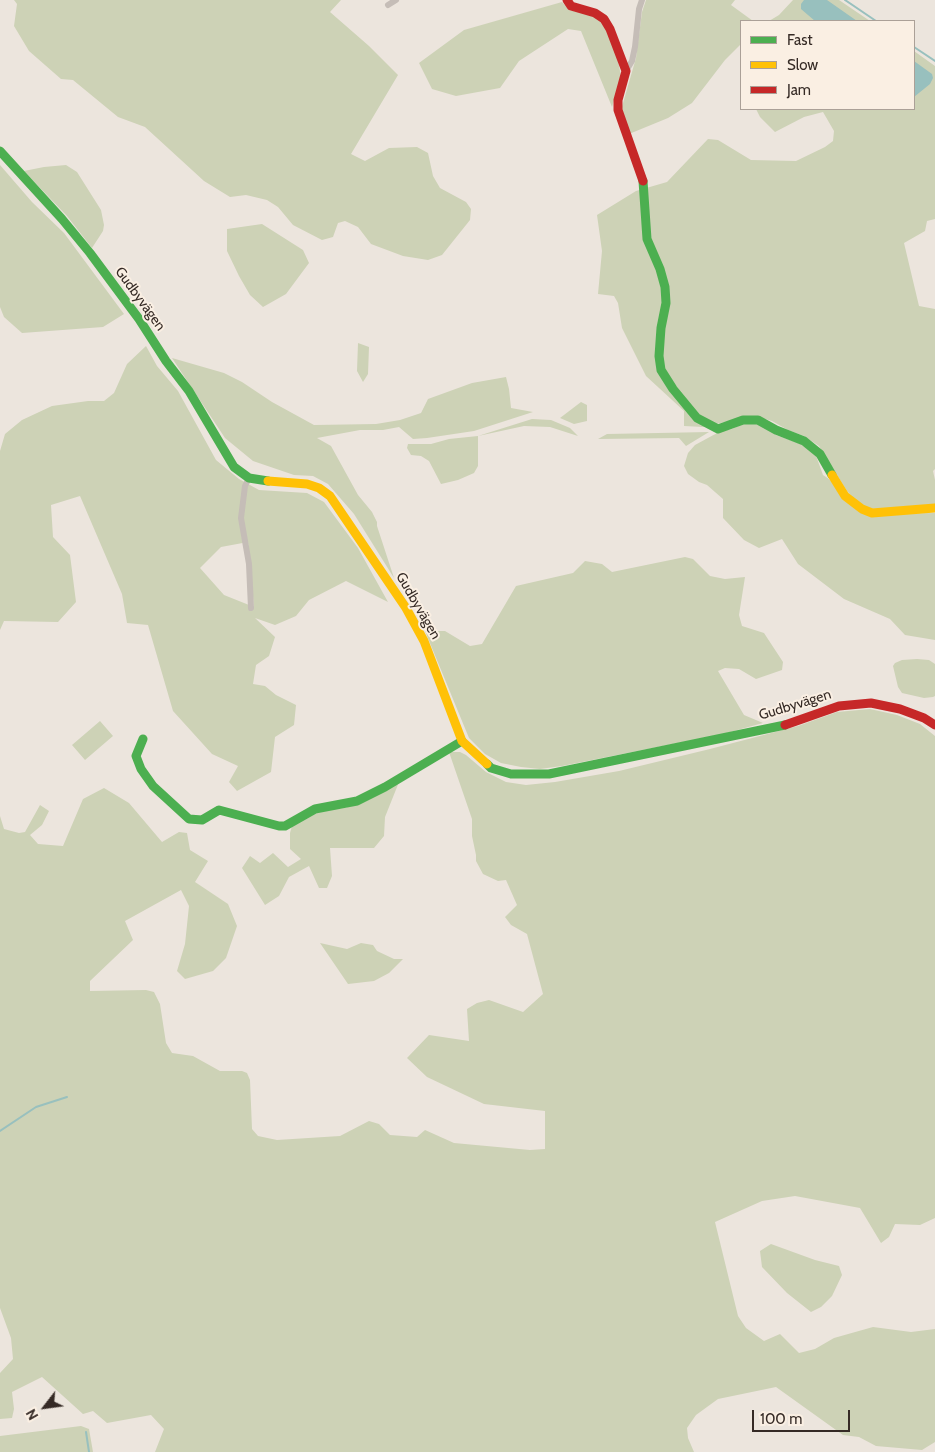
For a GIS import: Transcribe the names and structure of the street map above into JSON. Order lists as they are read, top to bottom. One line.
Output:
{"streets":{"street":["Gudbyvägen"]},"legend":["Fast","Slow","Jam"],"scale_bar":"100 m","north":"bottom left"}
